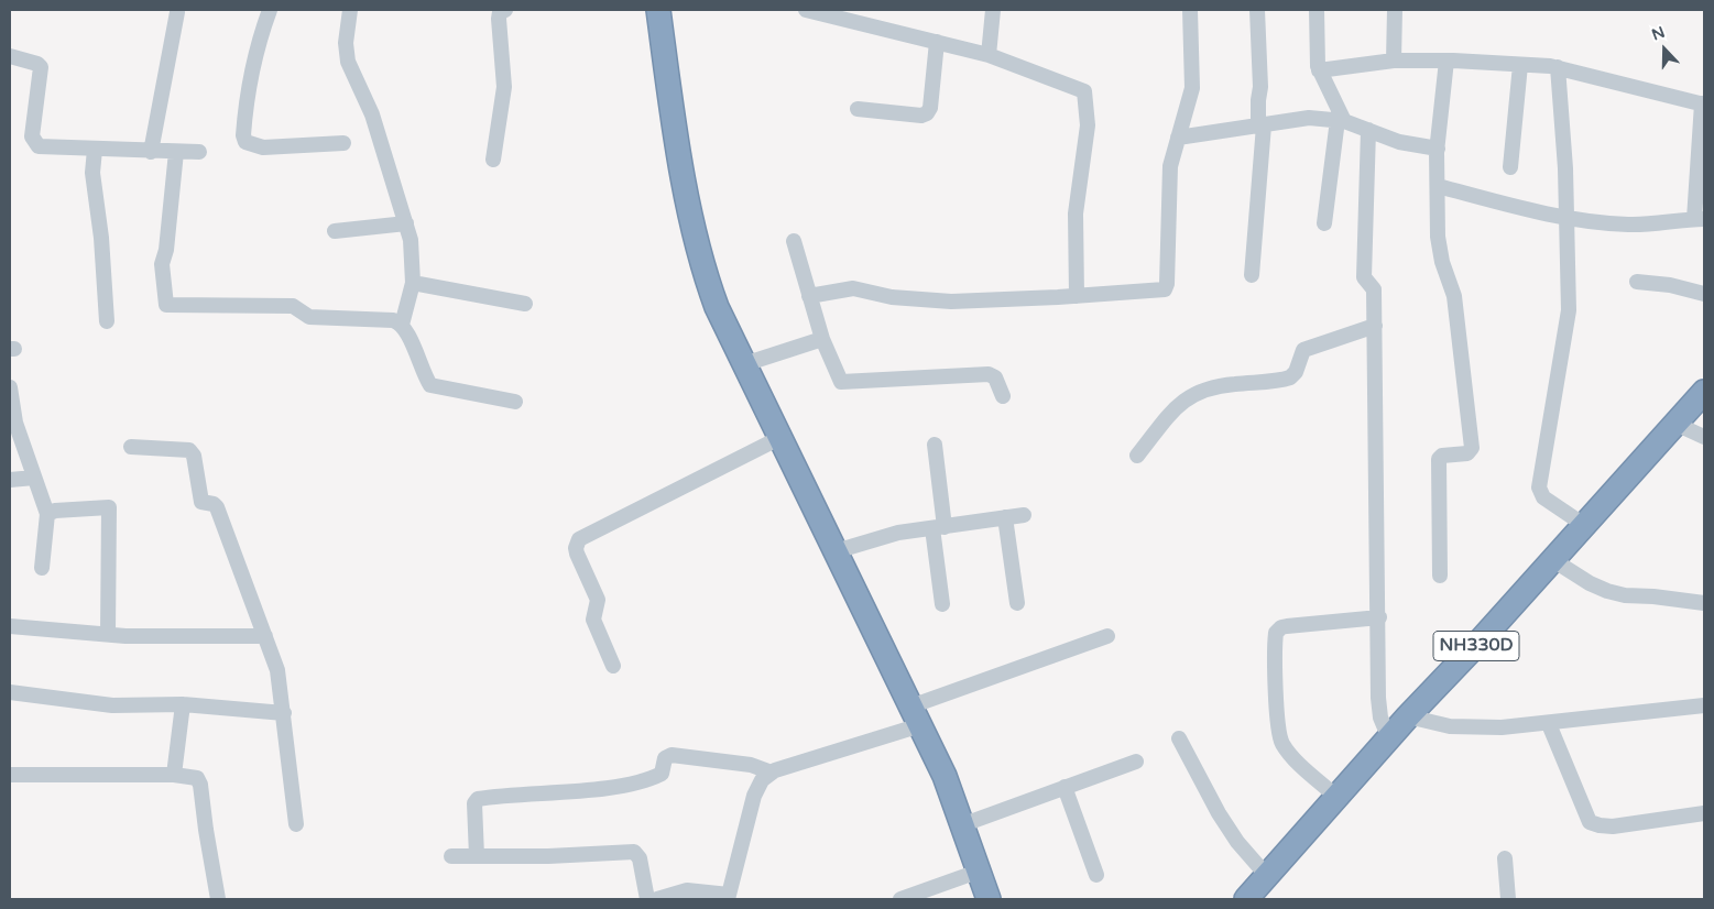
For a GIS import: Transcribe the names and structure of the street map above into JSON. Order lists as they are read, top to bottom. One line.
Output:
{"streets":{"highway":["NH330D"]},"north":"top"}
